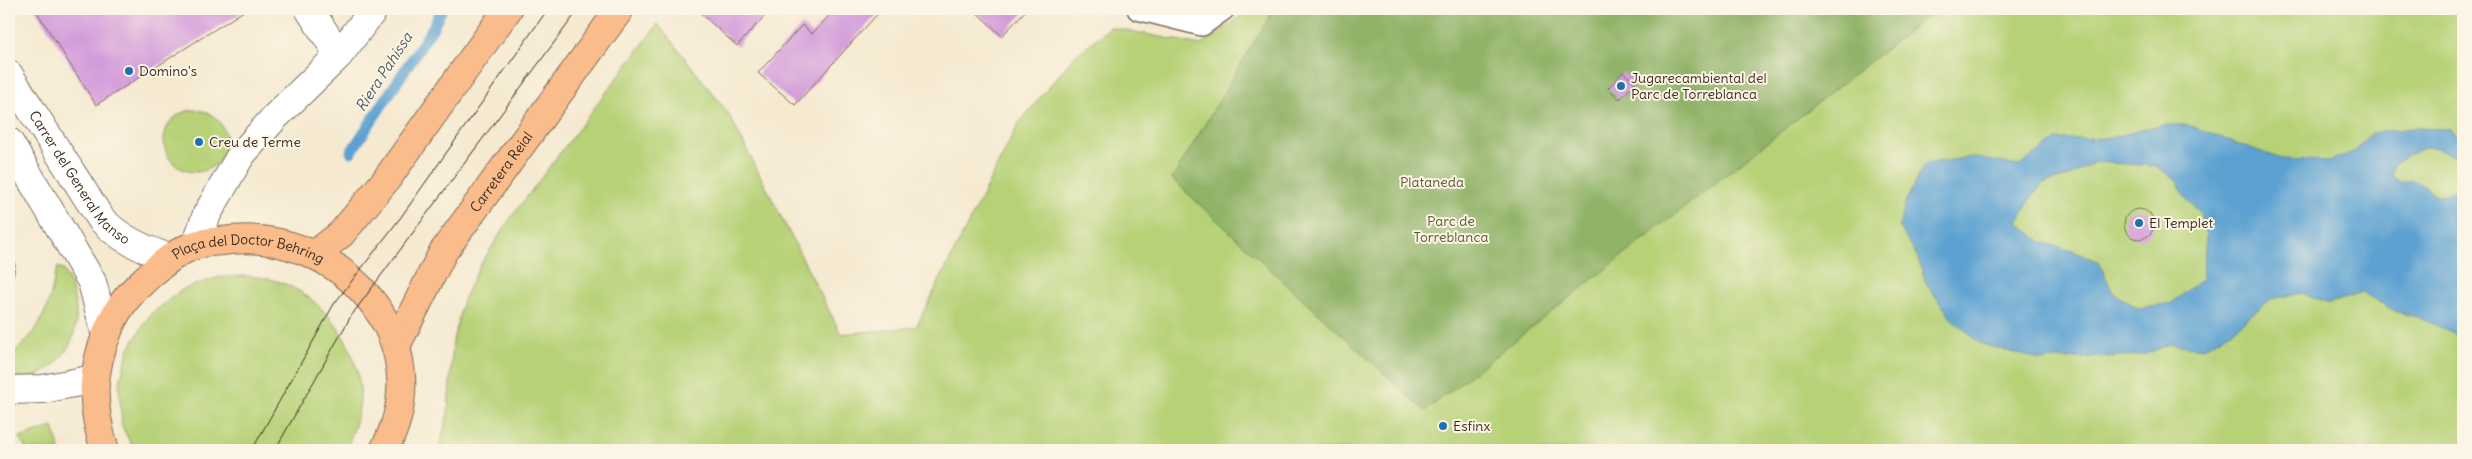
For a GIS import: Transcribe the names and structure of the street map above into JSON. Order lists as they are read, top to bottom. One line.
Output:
{"streets":{"main road":["Carretera Reial","Plaça del Doctor Behring"],"street":["Carrer del General Manso"]},"crossings":[["Carretera Reial","Plaça del Doctor Behring"],["Carrer del General Manso","Plaça del Doctor Behring"]],"water":["Riera Pahissa"],"parks":["Plataneda","Parc de Torreblanca"],"places":["Domino's","Jugarecambiental del Parc de Torreblanca","Creu de Terme","El Templet","Esfinx"]}
